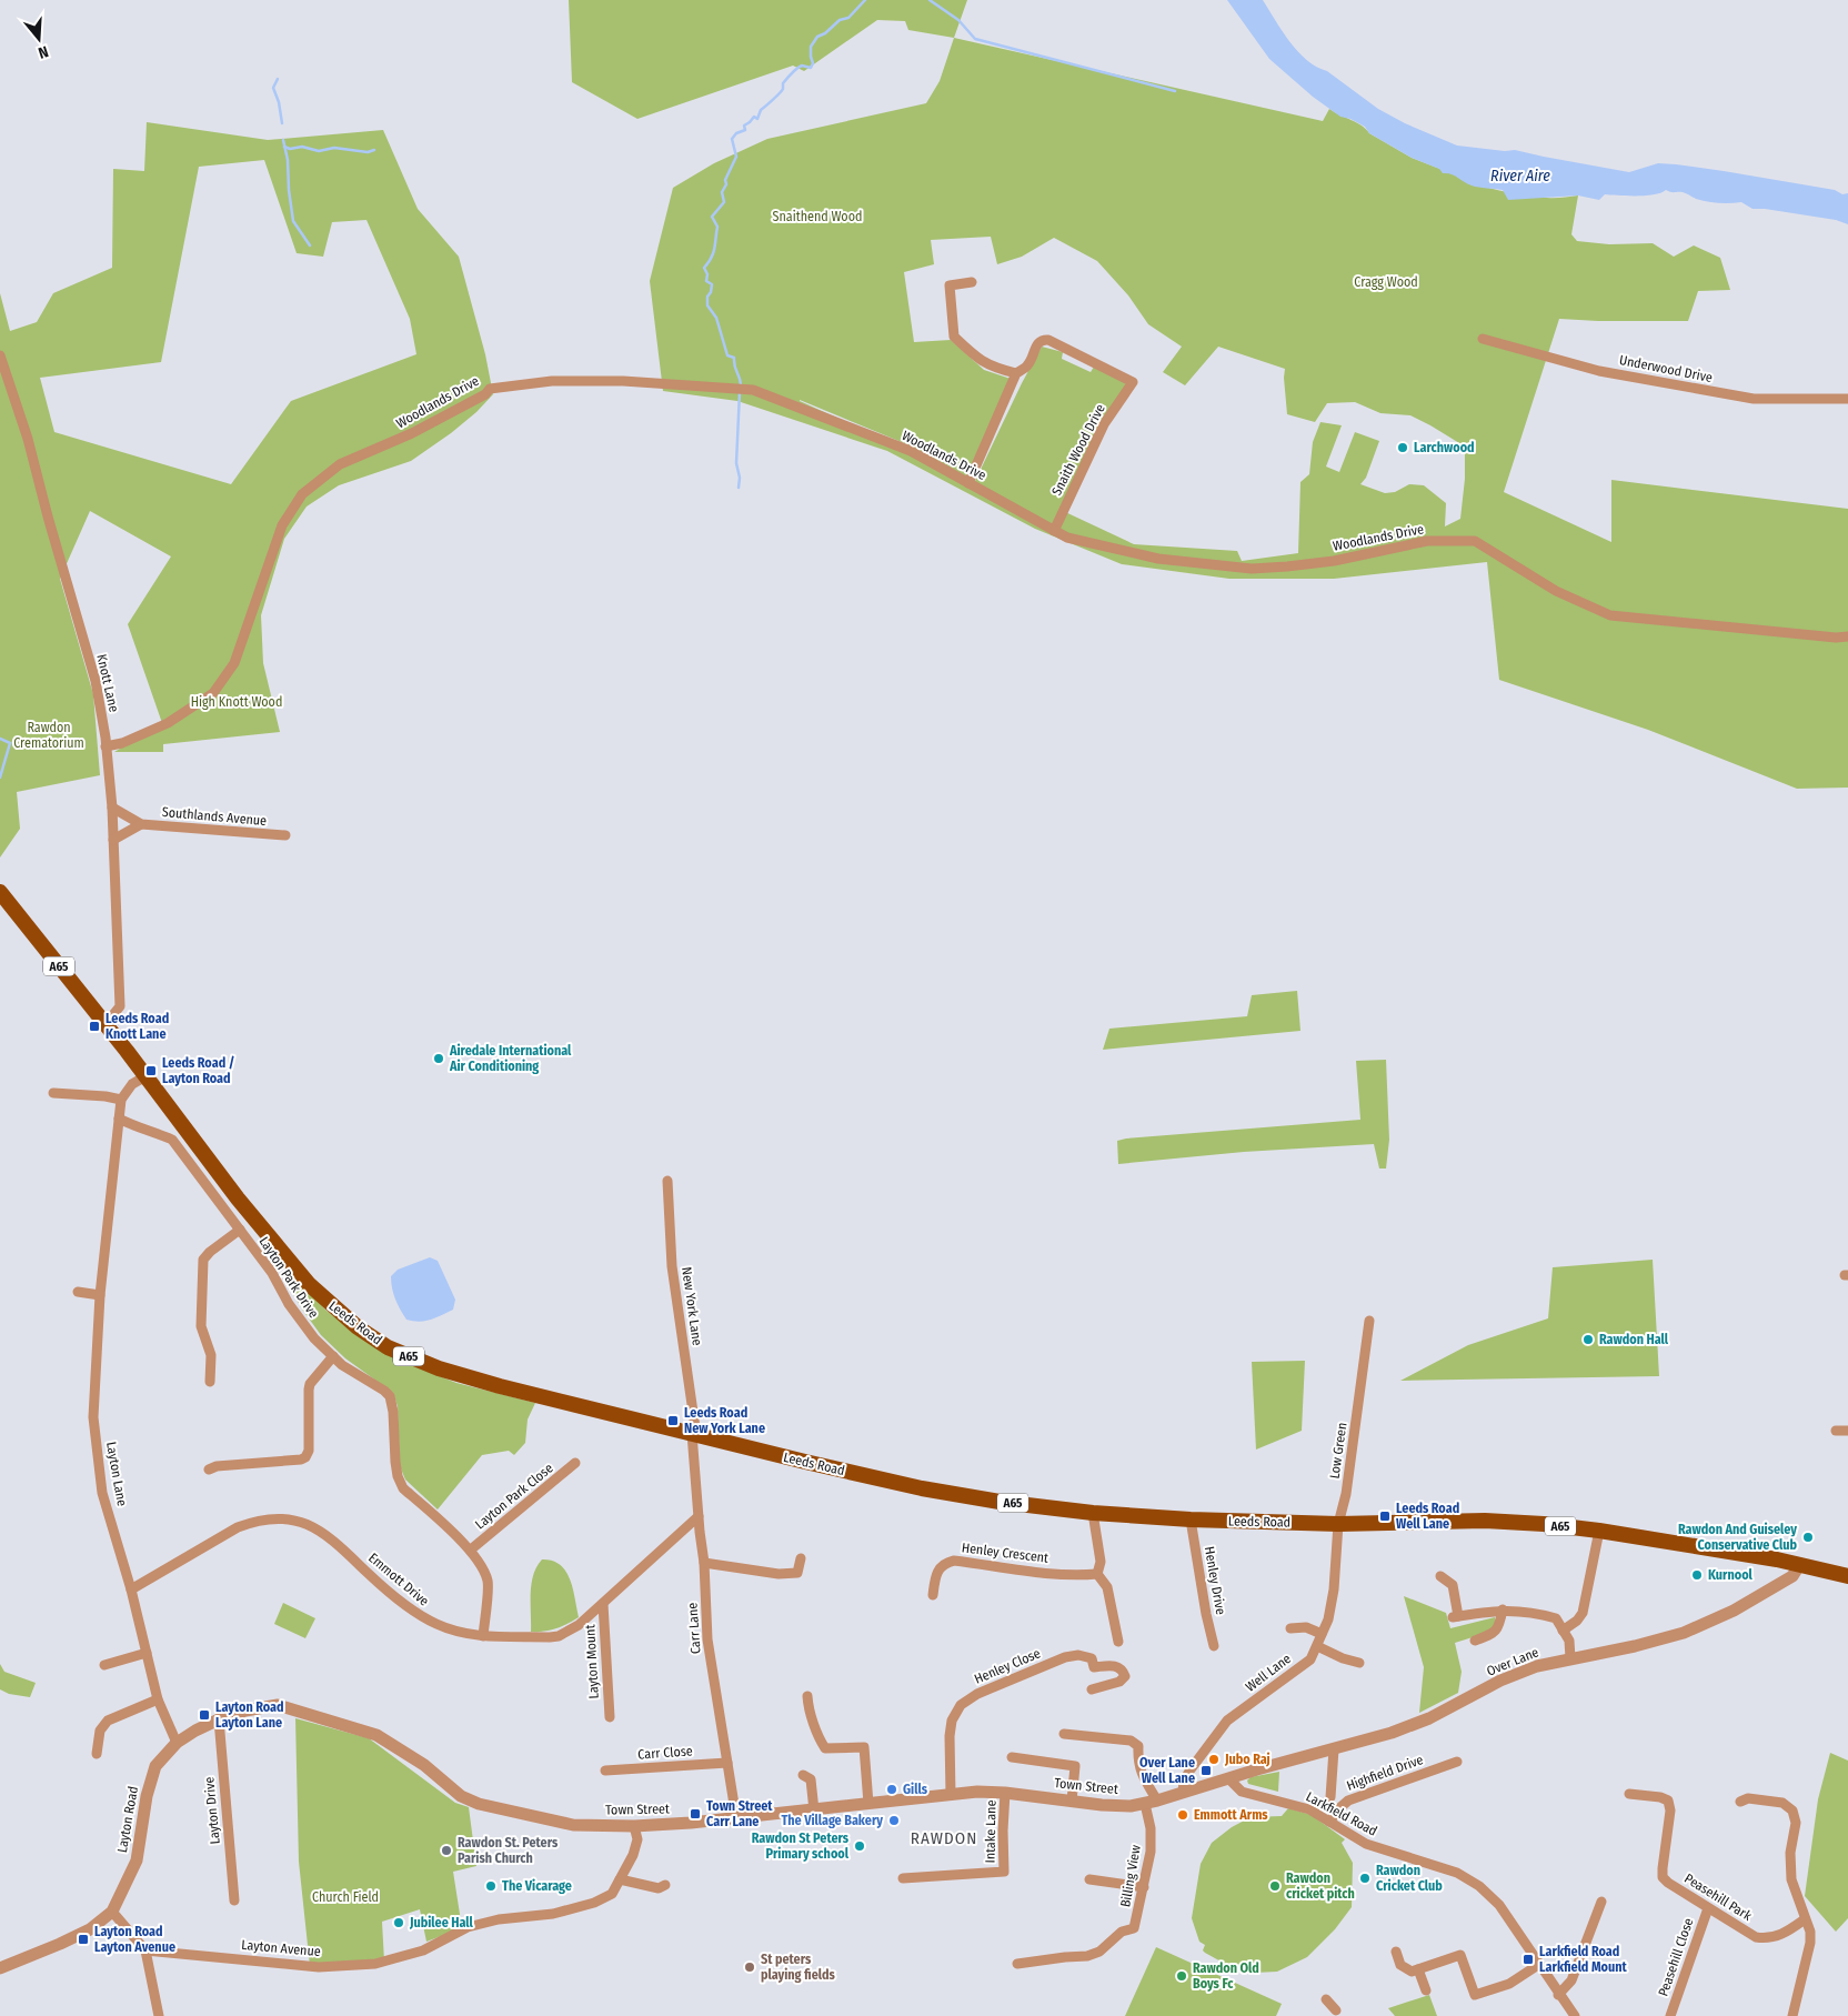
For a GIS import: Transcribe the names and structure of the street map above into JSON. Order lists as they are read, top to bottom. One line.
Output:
{"streets":{"main road":["A65","Leeds Road"],"street":["Underwood Drive","Woodlands Drive","Snaith Wood Drive","Knott Lane","Southlands Avenue","Layton Park Drive","New York Lane","Low Green","Layton Lane","Layton Park Close","Henley Crescent","Emmott Drive","Henley Drive","Carr Lane","Layton Mount","Over Lane","Henley Close","Well Lane","Carr Close","Highfield Drive","Town Street","Layton Drive","Larkfield Road","Layton Road","Intake Lane","Billing View","Peasehill Park","Layton Avenue","Peasehill Close"]},"crossings":[["Woodlands Drive","Snaith Wood Drive"],["Woodlands Drive","Knott Lane"],["Knott Lane","Southlands Avenue"],["Knott Lane","Leeds Road"],["Layton Park Drive","Layton Lane"],["Layton Park Drive","Layton Park Close"],["Layton Park Drive","Emmott Drive"],["New York Lane","Leeds Road"],["New York Lane","Carr Lane"],["Leeds Road","Low Green"],["Leeds Road","Henley Drive"],["Leeds Road","Carr Lane"],["Leeds Road","Over Lane"],["Leeds Road","Well Lane"],["Low Green","Well Lane"],["Layton Lane","Emmott Drive"],["Layton Lane","Town Street"],["Layton Lane","Layton Road"],["Emmott Drive","Carr Lane"],["Emmott Drive","Layton Mount"],["Carr Lane","Carr Close"],["Carr Lane","Town Street"],["Over Lane","Town Street"],["Over Lane","Larkfield Road"],["Henley Close","Town Street"],["Well Lane","Town Street"],["Highfield Drive","Larkfield Road"],["Town Street","Layton Drive"],["Town Street","Larkfield Road"],["Town Street","Layton Road"],["Town Street","Intake Lane"],["Town Street","Billing View"],["Town Street","Layton Avenue"],["Peasehill Park","Peasehill Close"]],"districts":["RAWDON"],"water":["River Aire"],"parks":["Snaithend Wood","Cragg Wood","High Knott Wood","Rawdon Crematorium","Church Field"],"places":{"other":["Larchwood","Airedale International Air Conditioning","Rawdon Hall","Rawdon And Guiseley Conservative Club","Kurnool","Jubo Raj","Gills","Emmott Arms","The Village Bakery","Rawdon St Peters Primary school","Rawdon St. Peters Parish Church","Rawdon Cricket Club","The Vicarage","Rawdon cricket pitch","Jubilee Hall","St peters playing fields","Rawdon Old Boys Fc"],"transit":["Leeds Road Knott Lane","Leeds Road / Layton Road","Leeds Road New York Lane","Leeds Road Well Lane","Layton Road Layton Lane","Over Lane Well Lane","Town Street Carr Lane","Layton Road Layton Avenue","Larkfield Road Larkfield Mount"]},"north":"bottom"}
